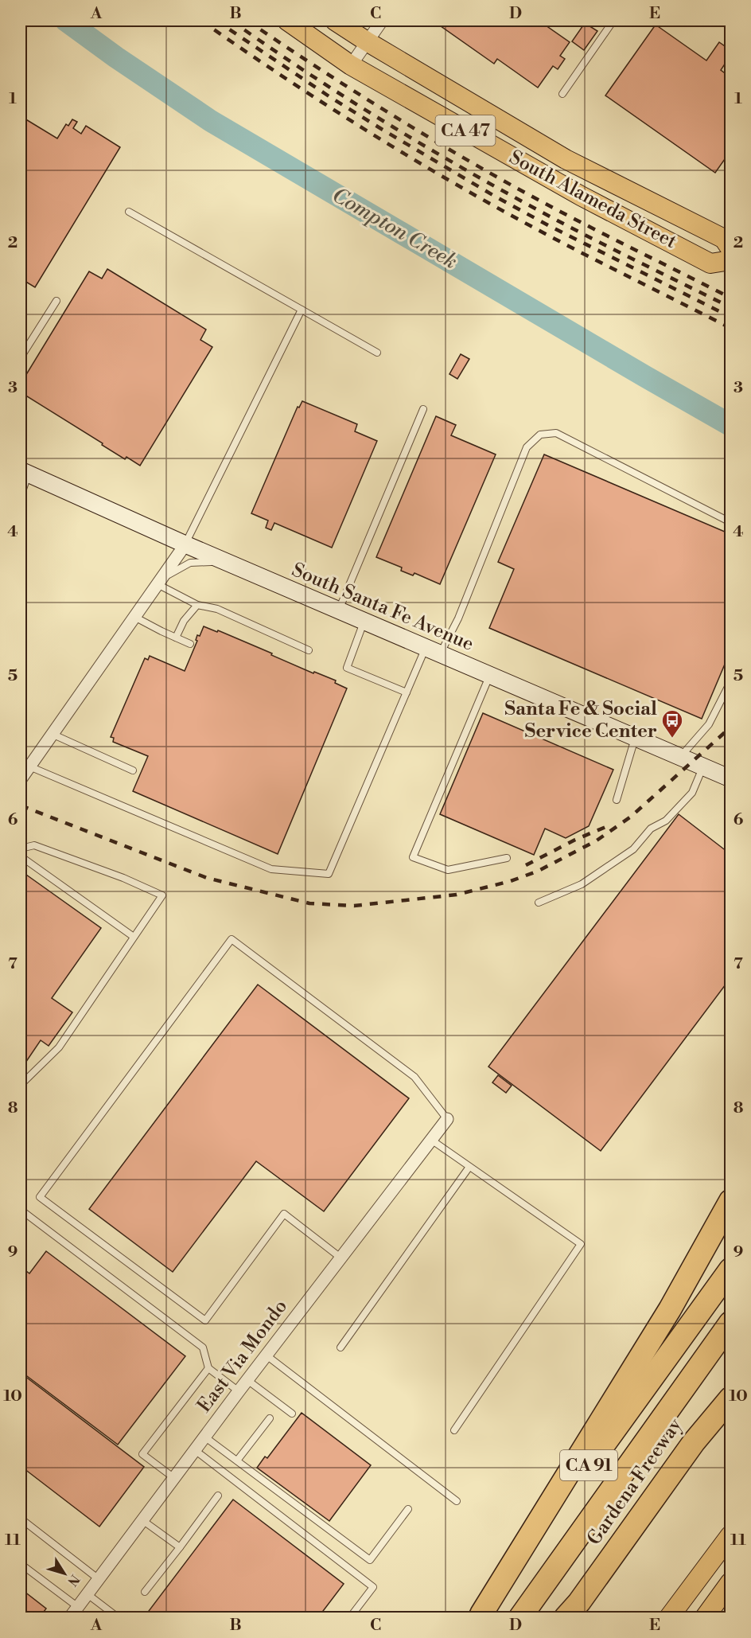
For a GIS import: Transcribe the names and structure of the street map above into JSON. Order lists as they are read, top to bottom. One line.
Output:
{"streets":{"highway":["CA 91","Gardena Freeway"],"main road":["CA 47","South Alameda Street","South Santa Fe Avenue"],"street":["East Via Mondo"]},"water":["Compton Creek"],"places":{"bus stop":["Santa Fe & Social Service Center"]},"north":"bottom right","grid":{"columns":["A","B","C","D","E"],"rows":["1","2","3","4","5","6","7","8","9","10","11"]}}
